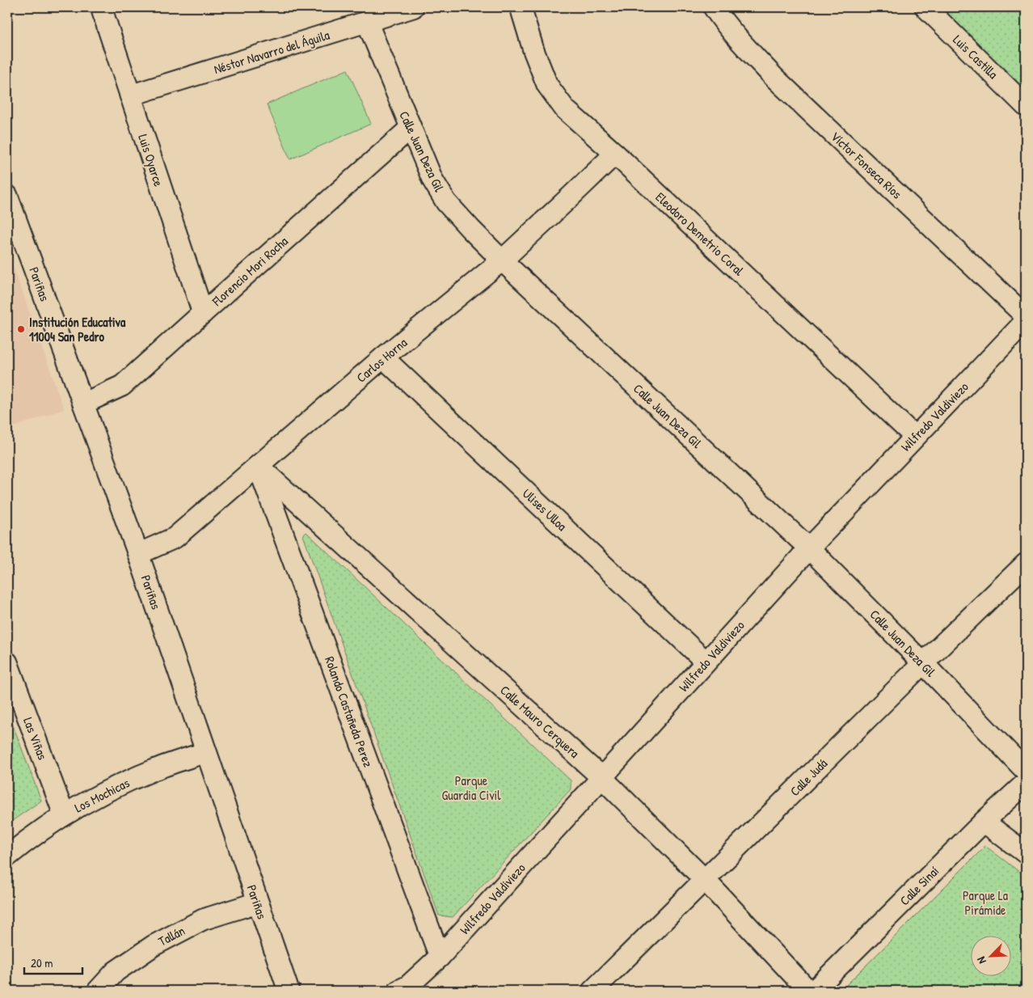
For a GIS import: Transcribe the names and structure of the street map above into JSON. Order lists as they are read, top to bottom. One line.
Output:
{"streets":{"street":["Néstor Navarro del Águila","Luis Castilla","Calle Juan Deza Gil","Luis Oyarce","Víctor Fonseca Ríos","Eleodoro Demetrio Coral","Florencio Mori Rocha","Pariñas","Carlos Horna","Wilfredo Valdiviezo","Ulises Ulloa","Rolando Castañeda Perez","Calle Mauro Cerquera","Las Viñas","Calle Judá","Los Mochicas","Calle Sinaí","Tallán"]},"crossings":[["Néstor Navarro del Águila","Calle Juan Deza Gil"],["Néstor Navarro del Águila","Luis Oyarce"],["Calle Juan Deza Gil","Florencio Mori Rocha"],["Calle Juan Deza Gil","Carlos Horna"],["Calle Juan Deza Gil","Wilfredo Valdiviezo"],["Calle Juan Deza Gil","Calle Judá"],["Luis Oyarce","Florencio Mori Rocha"],["Eleodoro Demetrio Coral","Carlos Horna"],["Eleodoro Demetrio Coral","Wilfredo Valdiviezo"],["Florencio Mori Rocha","Pariñas"],["Pariñas","Carlos Horna"],["Pariñas","Los Mochicas"],["Pariñas","Tallán"],["Carlos Horna","Ulises Ulloa"],["Carlos Horna","Rolando Castañeda Perez"],["Carlos Horna","Calle Mauro Cerquera"],["Wilfredo Valdiviezo","Ulises Ulloa"],["Wilfredo Valdiviezo","Rolando Castañeda Perez"],["Wilfredo Valdiviezo","Calle Mauro Cerquera"],["Rolando Castañeda Perez","Calle Mauro Cerquera"],["Calle Mauro Cerquera","Calle Judá"],["Las Viñas","Los Mochicas"]],"parks":["Parque Guardia Civil","Parque La Pirámide"],"places":["Institución Educativa 11004 San Pedro"],"scale_bar":"20 m","north":"bottom left"}
